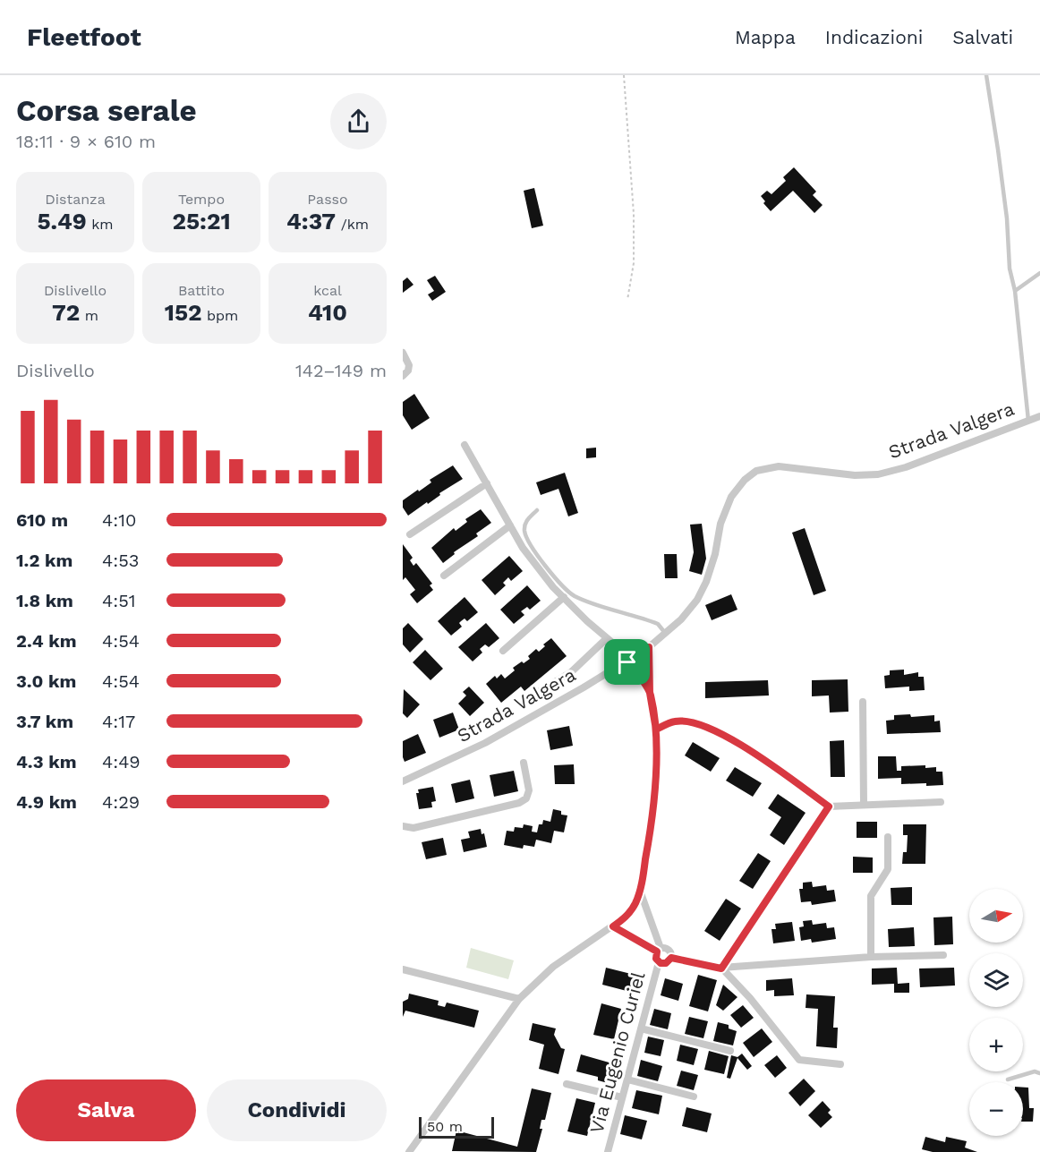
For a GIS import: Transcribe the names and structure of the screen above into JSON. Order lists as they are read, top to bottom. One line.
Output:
{"streets":{"street":["Strada Valgera","Via Eugenio Curiel"]},"scale_bar":"50 m","north":"right","page":{"header":"Fleetfoot","nav":["Mappa","Indicazioni","Salvati"],"heading":["Corsa serale","18:11 · 9 × 610 m"],"stats":[["Distanza","5.49 km"],["Tempo","25:21"],["Passo","4:37 /km"],["Dislivello","72 m"],["Battito","152 bpm"],["kcal","410"]],"chart":["Dislivello","142–149 m"],"list":[{"name":"610 m","note":"4:10"},{"name":"1.2 km","note":"4:53"},{"name":"1.8 km","note":"4:51"},{"name":"2.4 km","note":"4:54"},{"name":"3.0 km","note":"4:54"},{"name":"3.7 km","note":"4:17"},{"name":"4.3 km","note":"4:49"},{"name":"4.9 km","note":"4:29"}],"map_buttons":["+","−"],"buttons":["Salva","Condividi"],"scale":"50 m"}}
